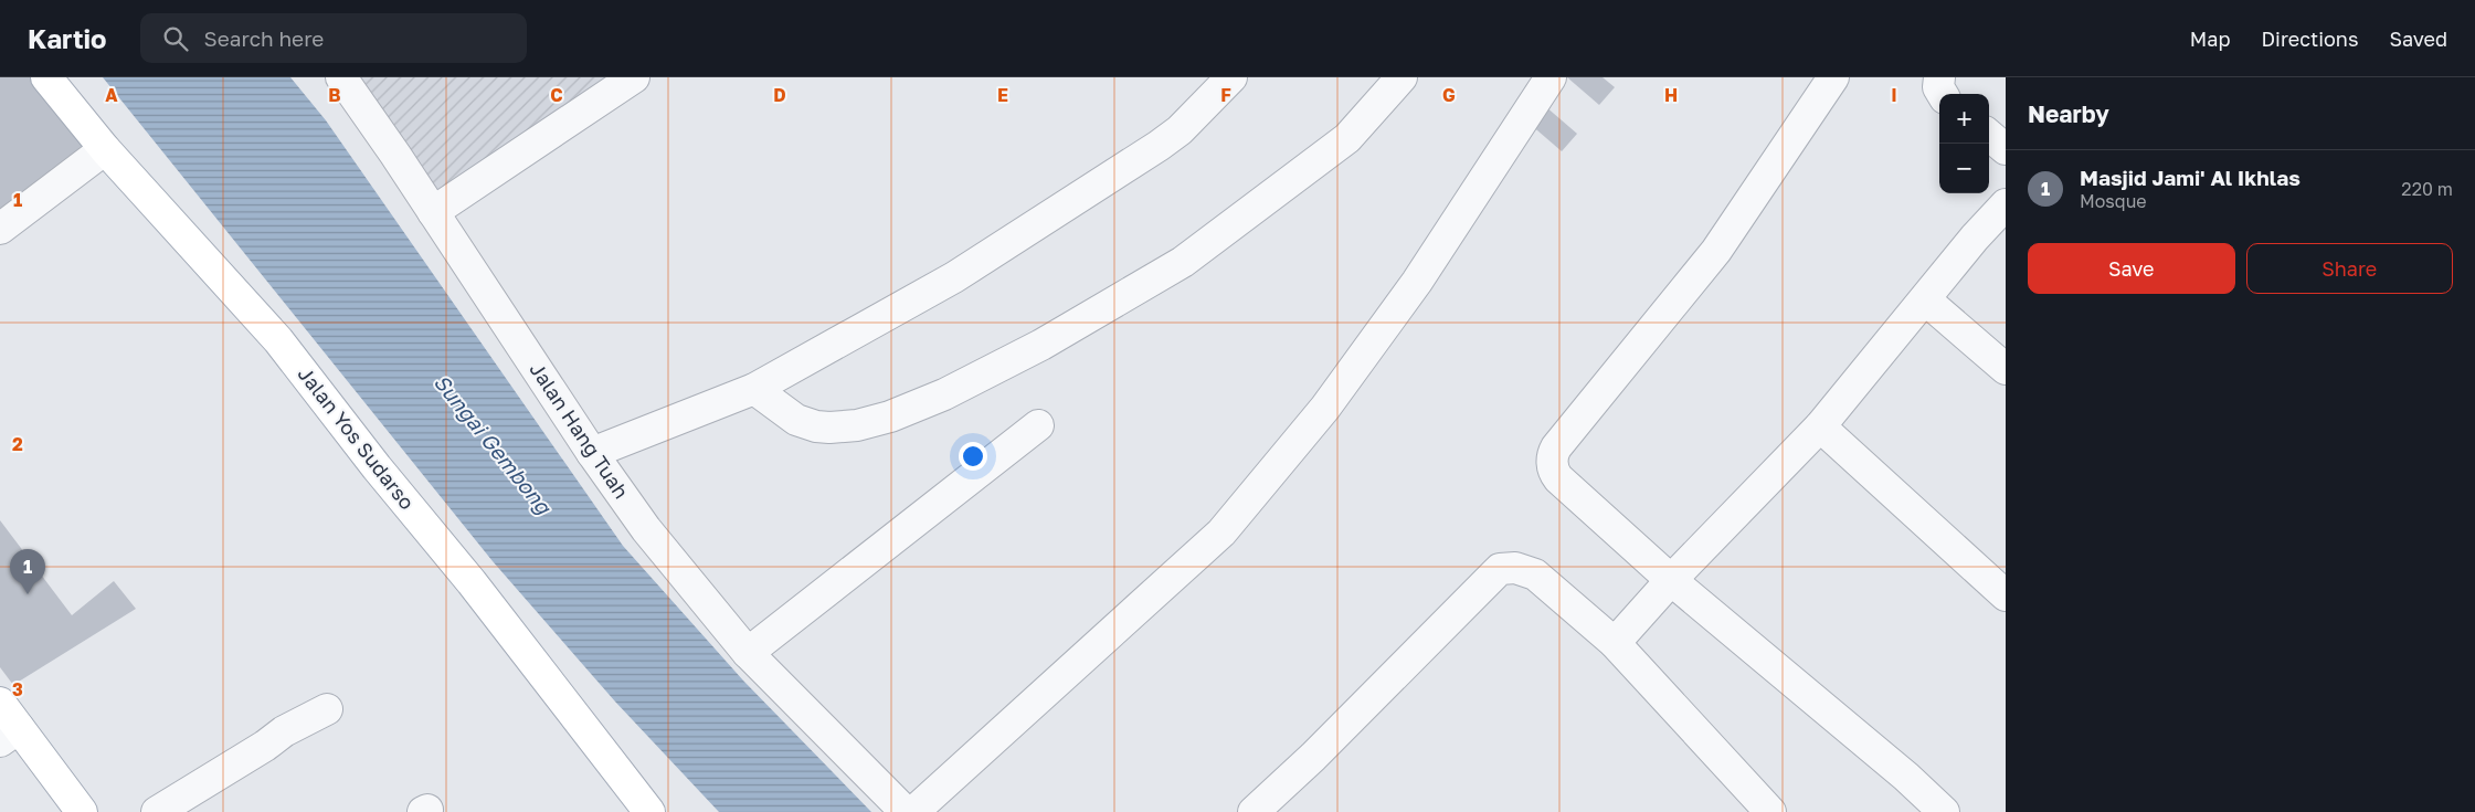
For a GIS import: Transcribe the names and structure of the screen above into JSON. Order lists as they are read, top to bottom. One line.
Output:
{"streets":{"main road":["Jalan Yos Sudarso"],"street":["Jalan Hang Tuah"]},"water":["Sungai Gembong"],"page":{"header":"Kartio","search":"Search here","nav":["Map","Directions","Saved"],"heading":"Nearby","map_buttons":["+","−"],"list":[{"mark":"1","name":"Masjid Jami' Al Ikhlas","note":"Mosque","value":"220 m"}],"buttons":["Save","Share"],"pins":"1"},"grid":{"columns":["A","B","C","D","E","F","G","H","I"],"rows":["1","2","3"]}}
